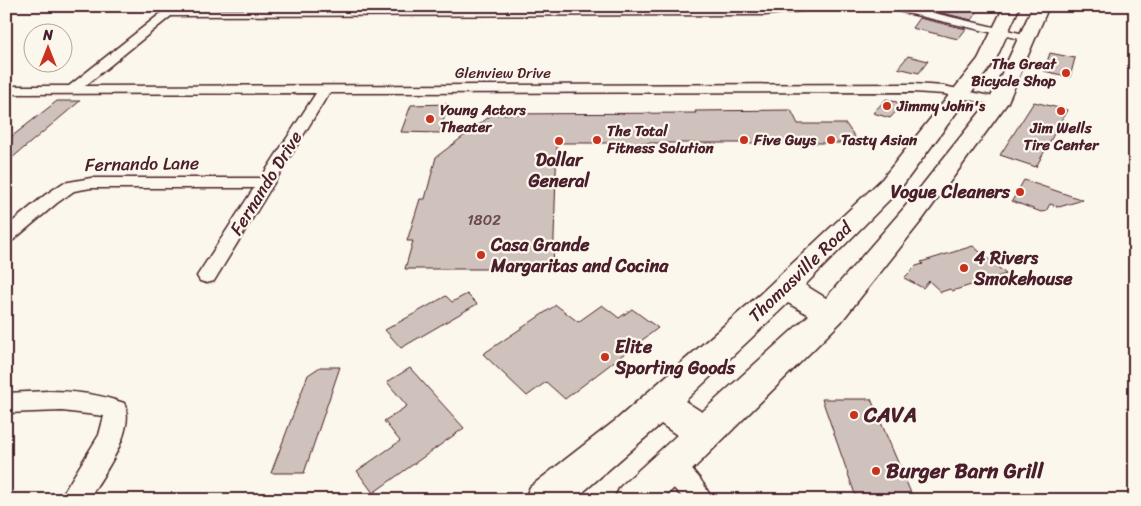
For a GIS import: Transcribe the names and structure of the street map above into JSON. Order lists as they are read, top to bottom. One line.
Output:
{"streets":{"main road":["Thomasville Road"],"street":["Glenview Drive","Fernando Lane","Fernando Drive"]},"crossings":[["Glenview Drive","Fernando Drive"],["Glenview Drive","Thomasville Road"],["Fernando Lane","Fernando Drive"]],"places":["The Great Bicycle Shop","Jimmy John's","Jim Wells Tire Center","Young Actors Theater","The Total Fitness Solution","Five Guys","Tasty Asian","Dollar General","Vogue Cleaners","Casa Grande Margaritas and Cocina","4 Rivers Smokehouse","Elite Sporting Goods","CAVA","Burger Barn Grill"],"house_numbers":["1802"],"north":"top"}
